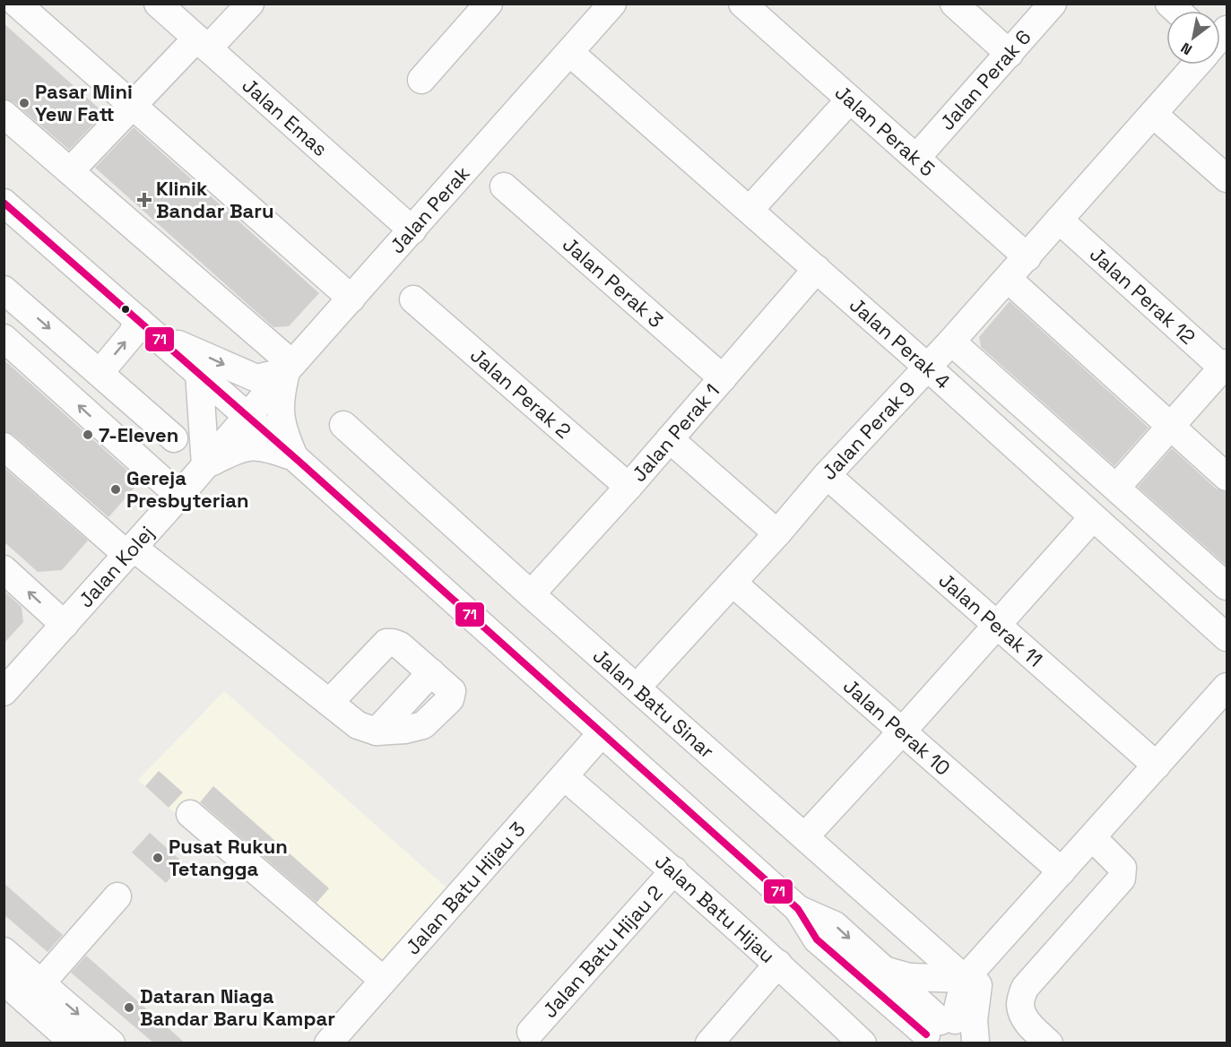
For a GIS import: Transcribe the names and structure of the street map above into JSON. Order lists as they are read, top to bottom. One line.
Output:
{"streets":{"street":["Jalan Perak 6","Jalan Emas","Jalan Perak 5","Jalan Perak","Jalan Perak 3","Jalan Perak 12","Jalan Perak 4","Jalan Perak 2","Jalan Perak 9","Jalan Perak 1","Jalan Kolej","Jalan Perak 11","Jalan Batu Sinar","Jalan Perak 10","Jalan Batu Hijau 3","Jalan Batu Hijau","Jalan Batu Hijau 2"]},"crossings":[["Jalan Perak 6","Jalan Perak 5"],["Jalan Emas","Jalan Perak"],["Jalan Perak 5","Jalan Perak 9"],["Jalan Perak","Jalan Perak 4"],["Jalan Perak","Jalan Kolej"],["Jalan Perak 3","Jalan Perak 1"],["Jalan Perak 12","Jalan Perak 9"],["Jalan Perak 4","Jalan Perak 9"],["Jalan Perak 4","Jalan Perak 1"],["Jalan Perak 2","Jalan Perak 1"],["Jalan Perak 9","Jalan Perak 11"],["Jalan Perak 9","Jalan Batu Sinar"],["Jalan Perak 9","Jalan Perak 10"],["Jalan Perak 1","Jalan Batu Sinar"],["Jalan Batu Hijau 3","Jalan Batu Hijau"],["Jalan Batu Hijau","Jalan Batu Hijau 2"]],"places":{"other":["Pasar Mini Yew Fatt","7-Eleven","Gereja Presbyterian","Pusat Rukun Tetangga","Dataran Niaga Bandar Baru Kampar"],"health":["Klinik Bandar Baru"]},"lines":["transit line 71"],"north":"bottom left"}
